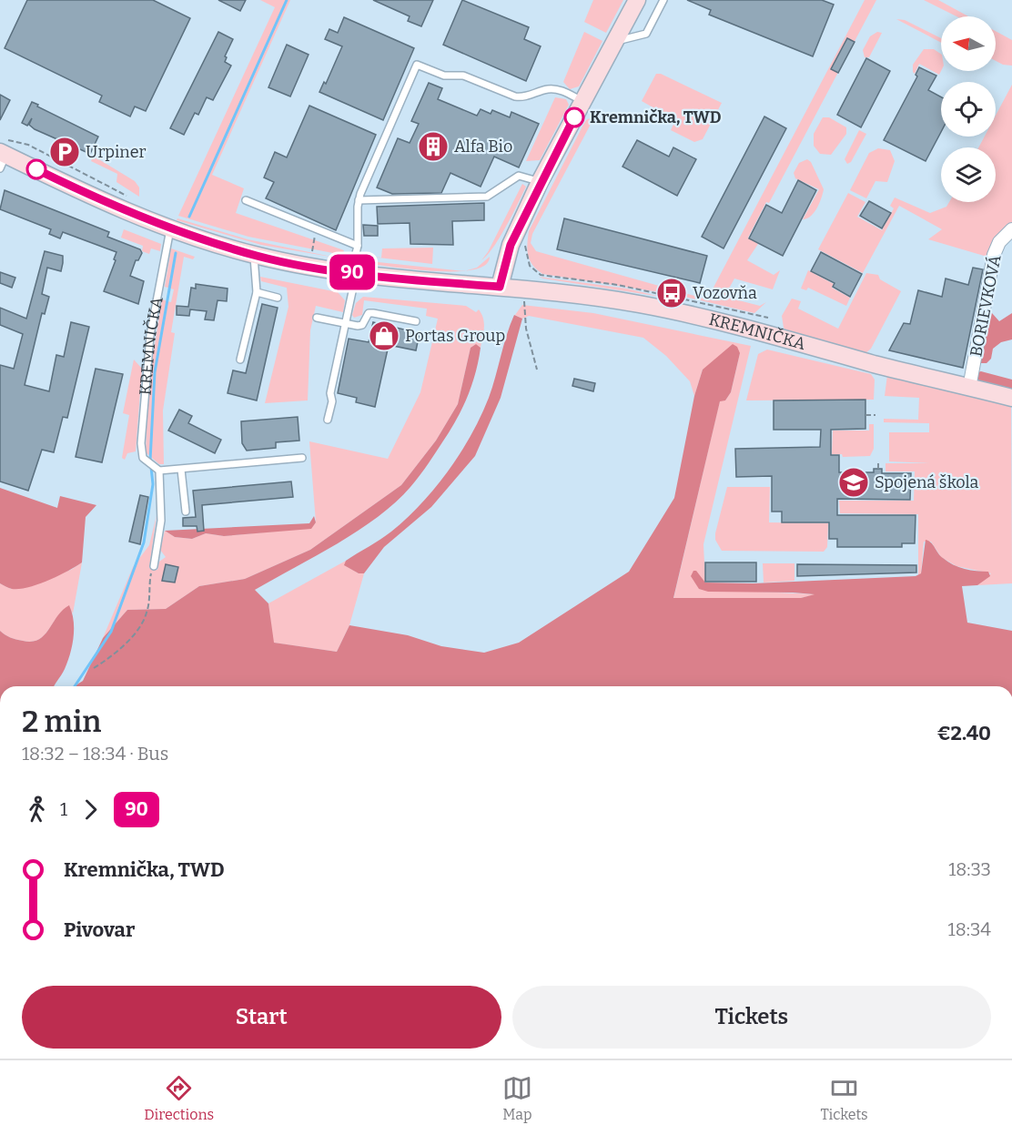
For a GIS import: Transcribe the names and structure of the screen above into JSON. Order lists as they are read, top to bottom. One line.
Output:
{"streets":{"main road":["KREMNIČKA"],"street":["BORIEVKOVÁ"]},"crossings":[["BORIEVKOVÁ","KREMNIČKA"]],"places":{"other":["Kremnička, TWD"],"building":["Alfa Bio"],"parking":["Urpiner"],"bus stop":["Vozovňa"],"shop":["Portas Group"],"school or university":["Spojená škola"]},"lines":["bus line 90"],"north":"left","page":{"on_map":"90","heading":["2 min","18:32 – 18:34 · Bus","€2.40"],"legs":["1","90"],"list":[{"name":"Kremnička, TWD","value":"18:33"},{"name":"Pivovar","value":"18:34"}],"buttons":["Start","Tickets"],"tabs":["Directions","Map","Tickets"]}}
